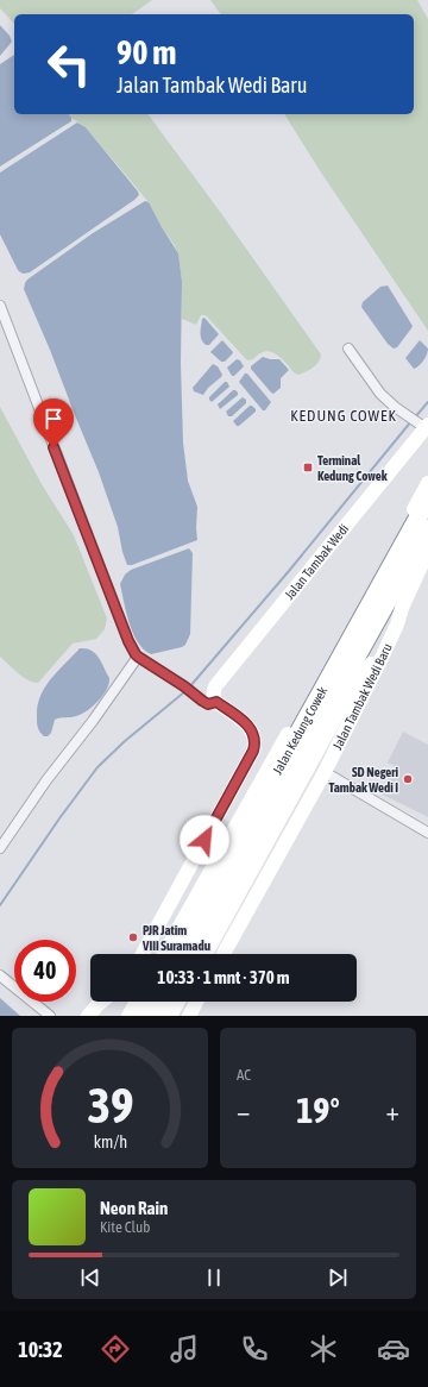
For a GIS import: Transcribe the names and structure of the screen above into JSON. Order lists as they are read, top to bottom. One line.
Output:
{"streets":{"highway":["Jalan Kedung Cowek"],"street":["Jalan Tambak Wedi","Jalan Tambak Wedi Baru"]},"districts":["KEDUNG COWEK"],"places":{"transit":["Terminal Kedung Cowek"],"other":["SD Negeri Tambak Wedi I","PJR Jatim VIII Suramadu"]},"page":{"turn":["90 m","Jalan Tambak Wedi Baru"],"limit":"40","trip":"10:33 · 1 mnt · 370 m","tile":"AC","heat":["−","19°","+"],"song":["Neon Rain","Kite Club"],"tabs":"10:32","gauge":["39","km/h"]}}
